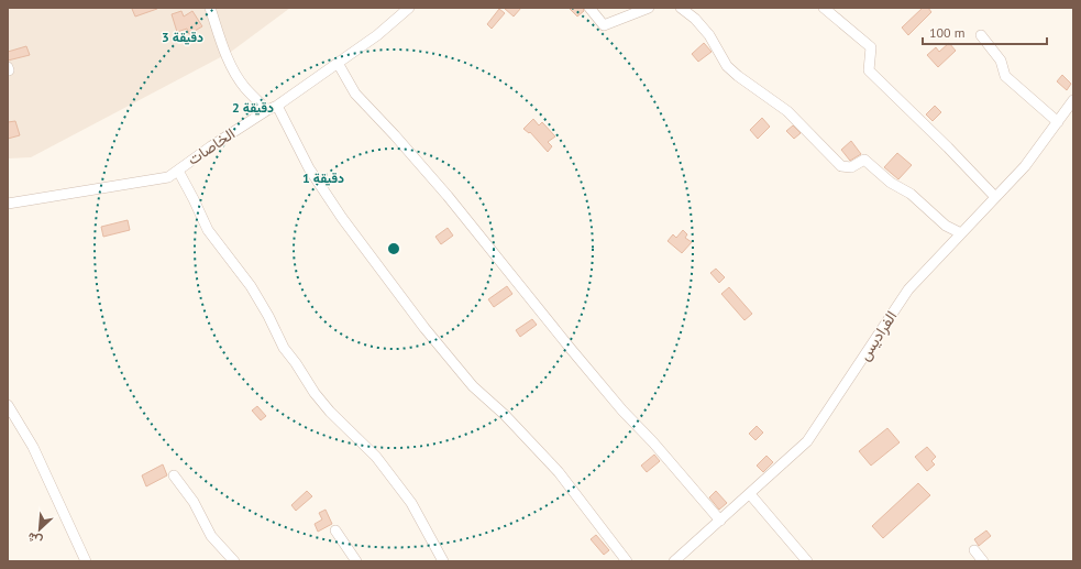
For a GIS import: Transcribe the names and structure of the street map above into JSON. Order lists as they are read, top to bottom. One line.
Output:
{"streets":{"street":["الخاصات","الفراديس"]},"scale_bar":"100 m","north":"bottom left","rings":["3 دقيقة","2 دقيقة","1 دقيقة"]}
